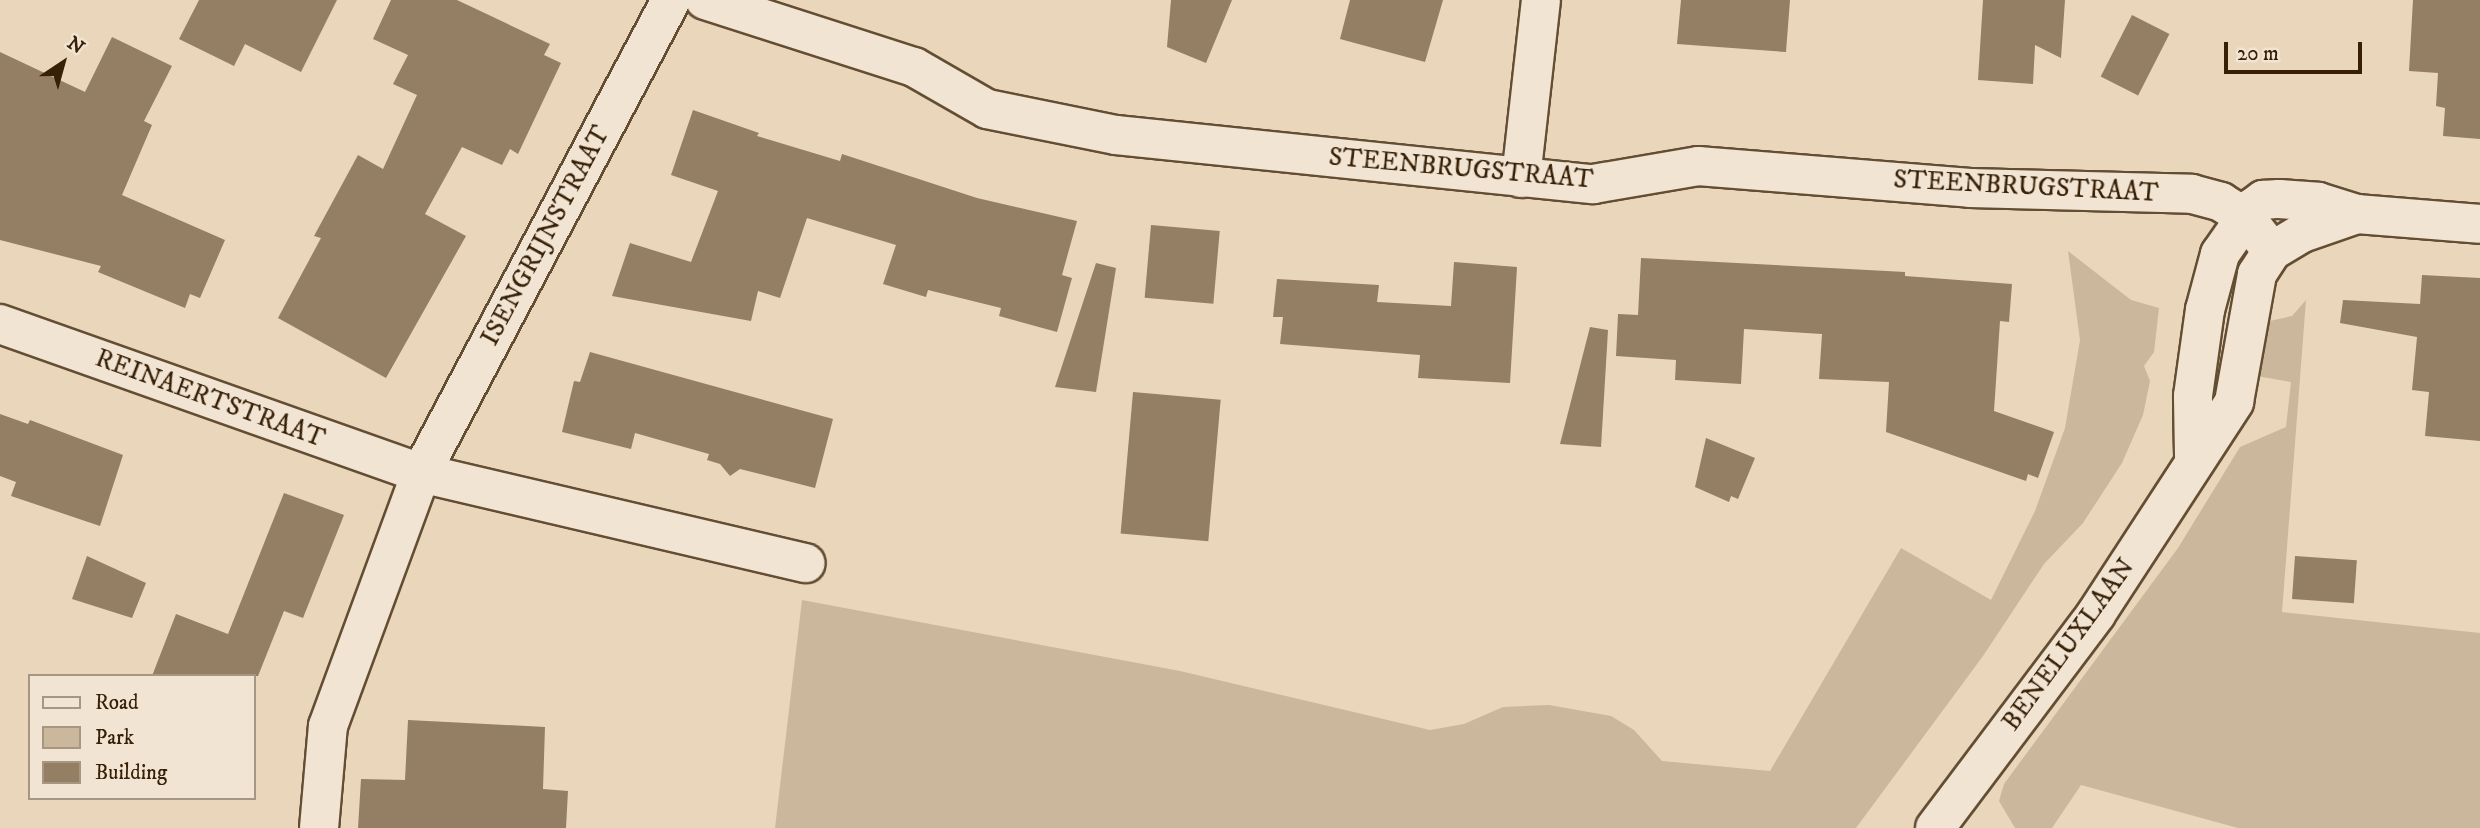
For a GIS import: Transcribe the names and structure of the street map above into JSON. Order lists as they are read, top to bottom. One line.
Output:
{"streets":{"street":["STEENBRUGSTRAAT","ISENGRIJNSTRAAT","REINAERTSTRAAT","BENELUXLAAN"]},"crossings":[["ISENGRIJNSTRAAT","REINAERTSTRAAT"]],"legend":["Road","Park","Building"],"scale_bar":"20 m","north":"top right"}
